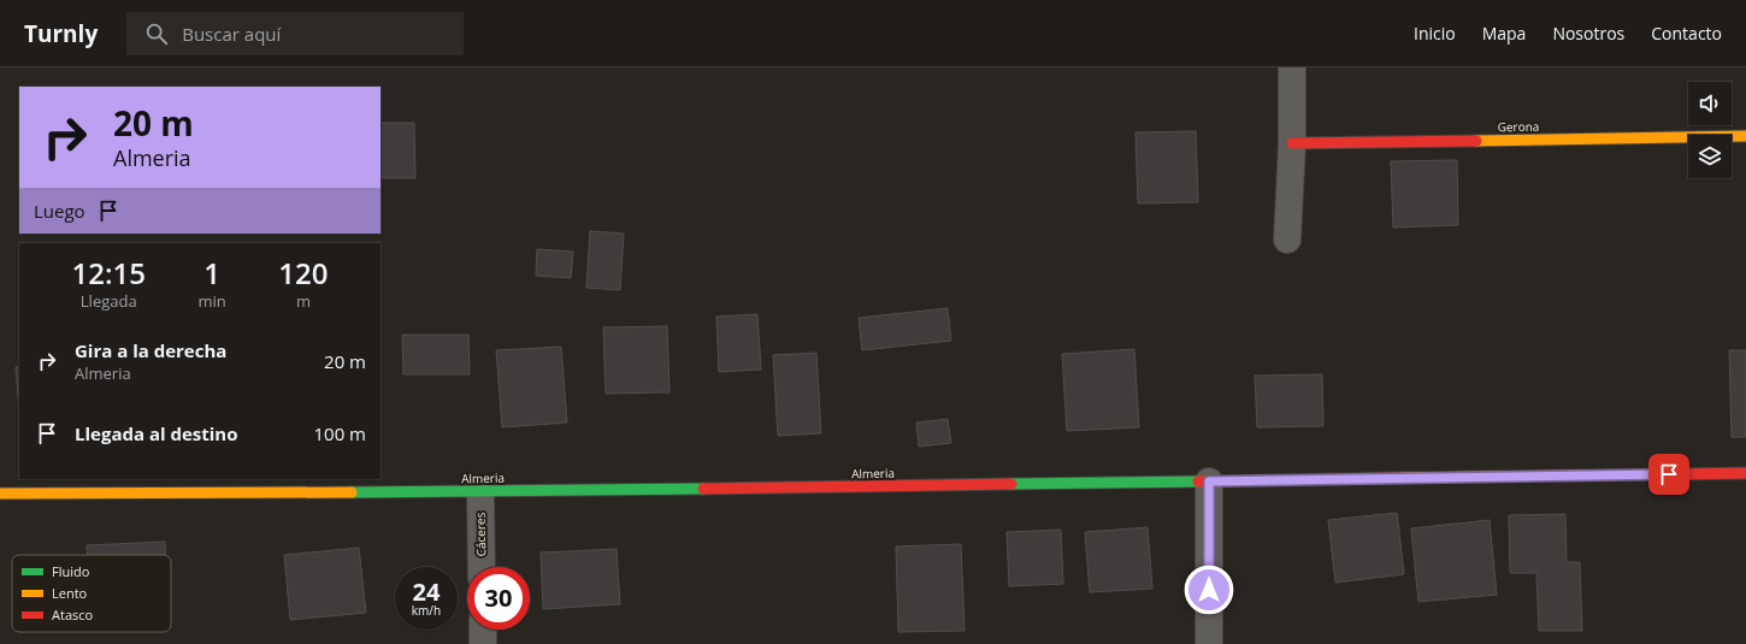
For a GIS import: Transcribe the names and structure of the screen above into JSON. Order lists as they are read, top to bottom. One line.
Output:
{"streets":{"street":["Gerona","Almeria","Cáceres"]},"crossings":[["Almeria","Cáceres"]],"legend":["Fluido","Lento","Atasco"],"page":{"header":"Turnly","search":"Buscar aquí","nav":["Inicio","Mapa","Nosotros","Contacto"],"turn":["20 m","Almeria"],"then":"Luego","eta":["12:15","Llegada","1","min","120","m"],"list":[{"name":"Gira a la derecha","note":"Almeria","value":"20 m"},{"name":"Llegada al destino","value":"100 m"}],"speed":"24 km/h","limit":"30"}}
